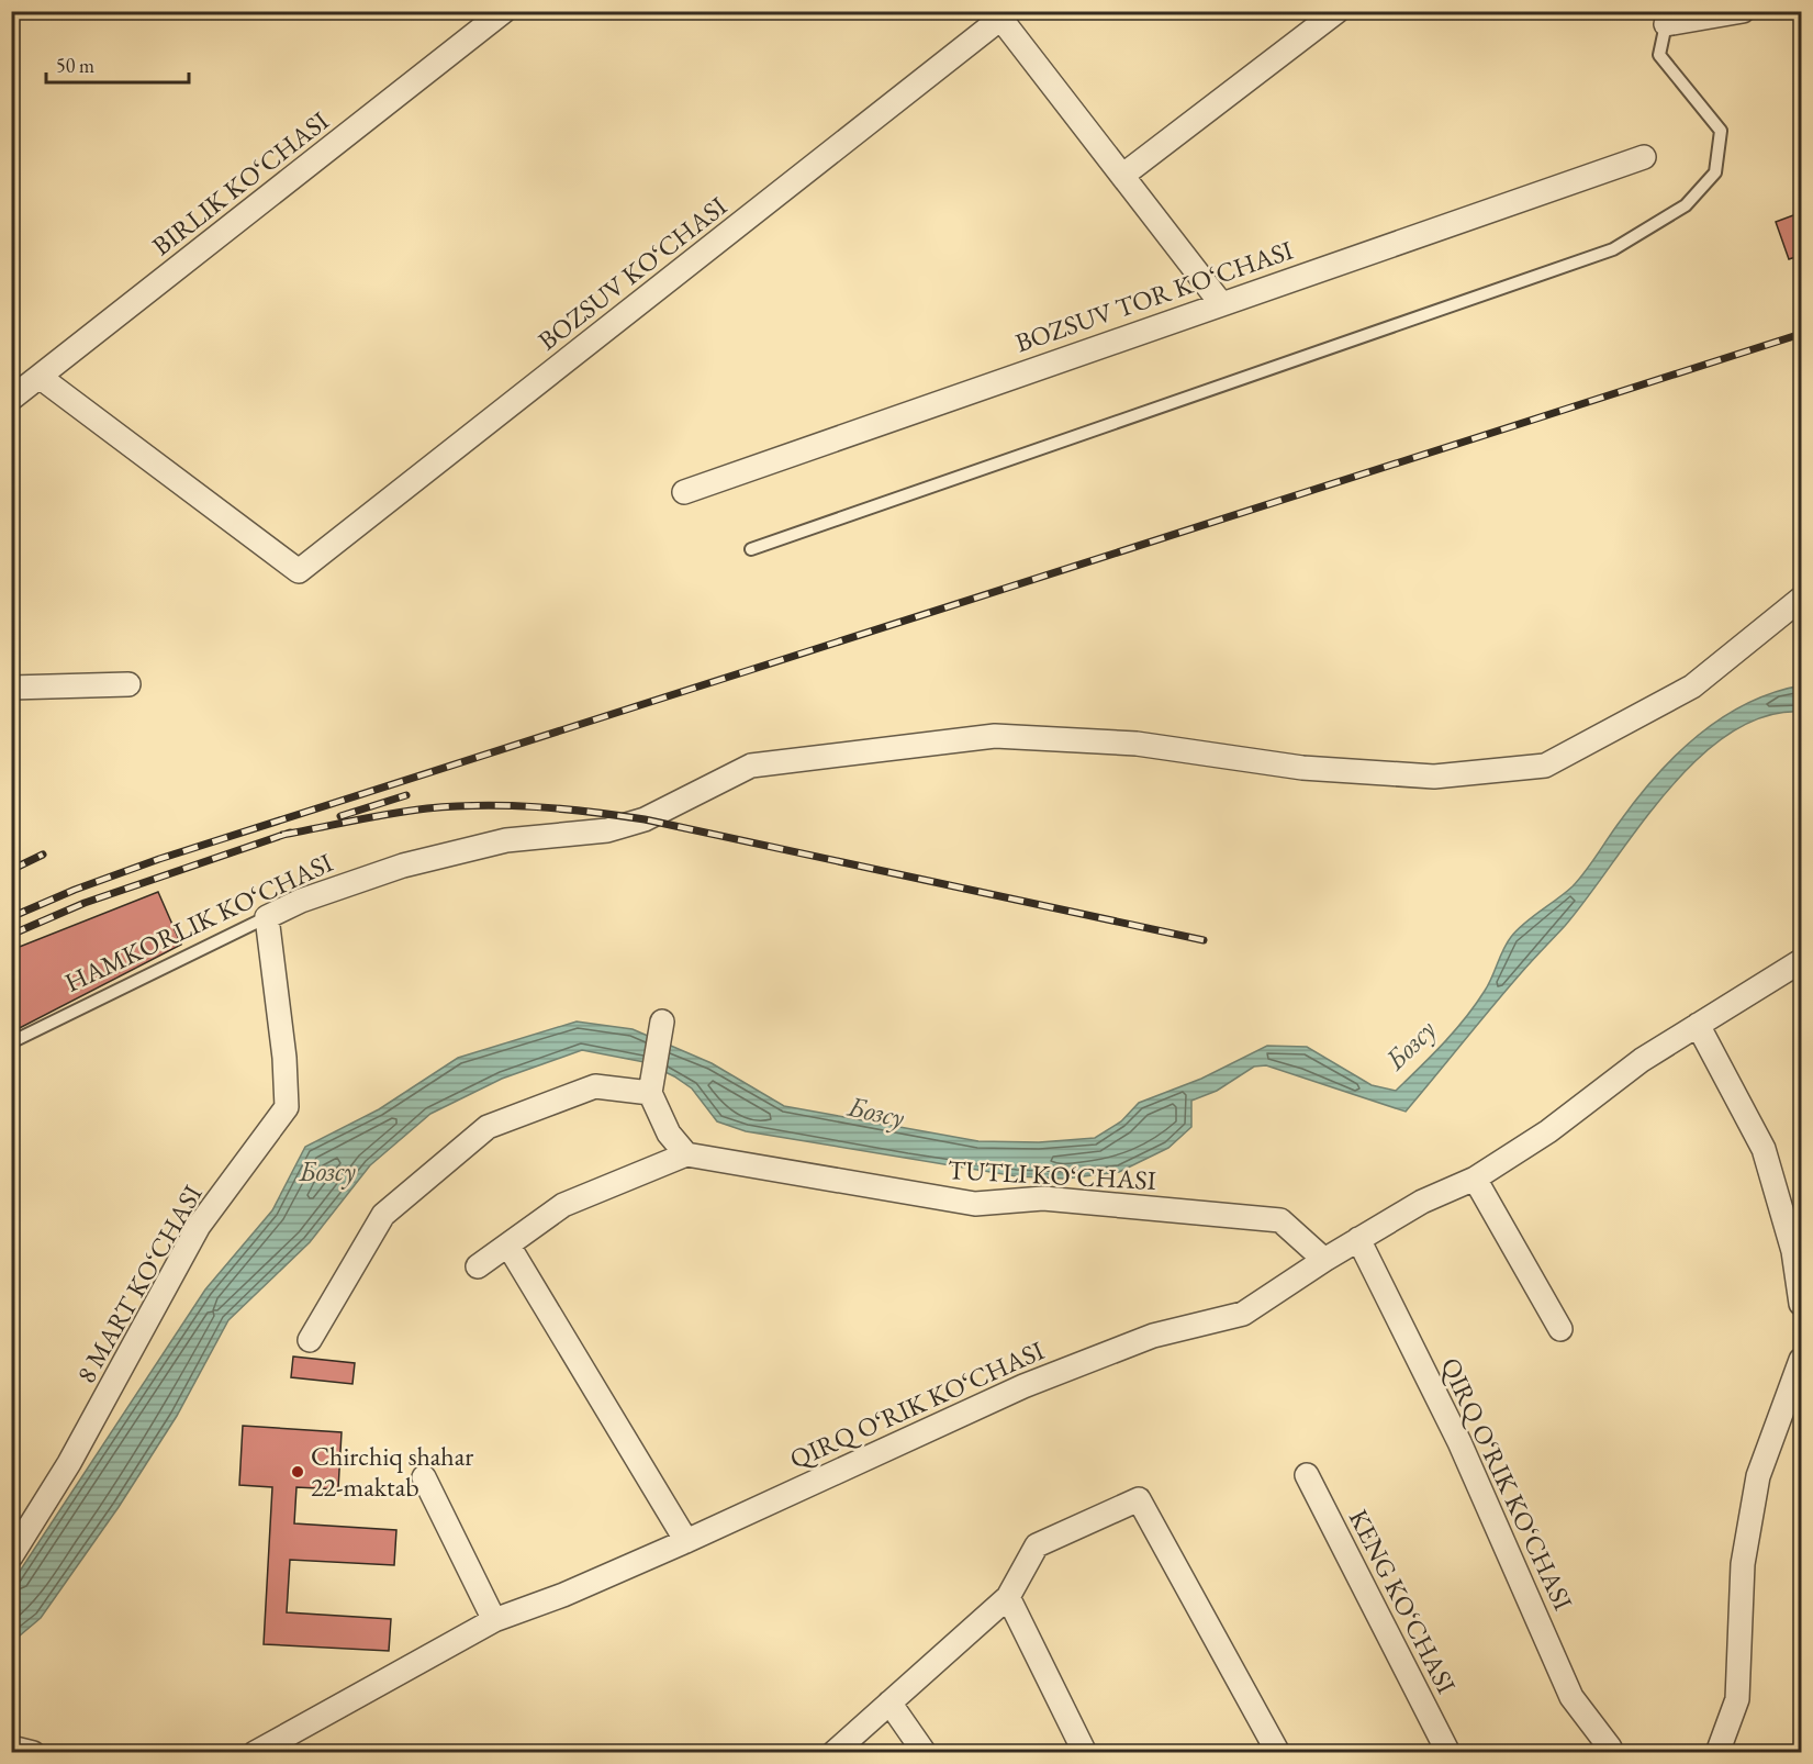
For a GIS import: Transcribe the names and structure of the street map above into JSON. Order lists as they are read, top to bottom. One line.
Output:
{"streets":{"street":["BIRLIK KO‘CHASI","BOZSUV KO‘CHASI","BOZSUV TOR KO‘CHASI","HAMKORLIK KO‘CHASI","TUTLI KO‘CHASI","8 MART KO‘CHASI","QIRQ O‘RIK KO‘CHASI","KENG KO‘CHASI"]},"crossings":[["BIRLIK KO‘CHASI","BOZSUV KO‘CHASI"],["HAMKORLIK KO‘CHASI","8 MART KO‘CHASI"],["TUTLI KO‘CHASI","QIRQ O‘RIK KO‘CHASI"]],"water":["Бозсу"],"places":["Chirchiq shahar 22-maktab"],"scale_bar":"50 m"}
